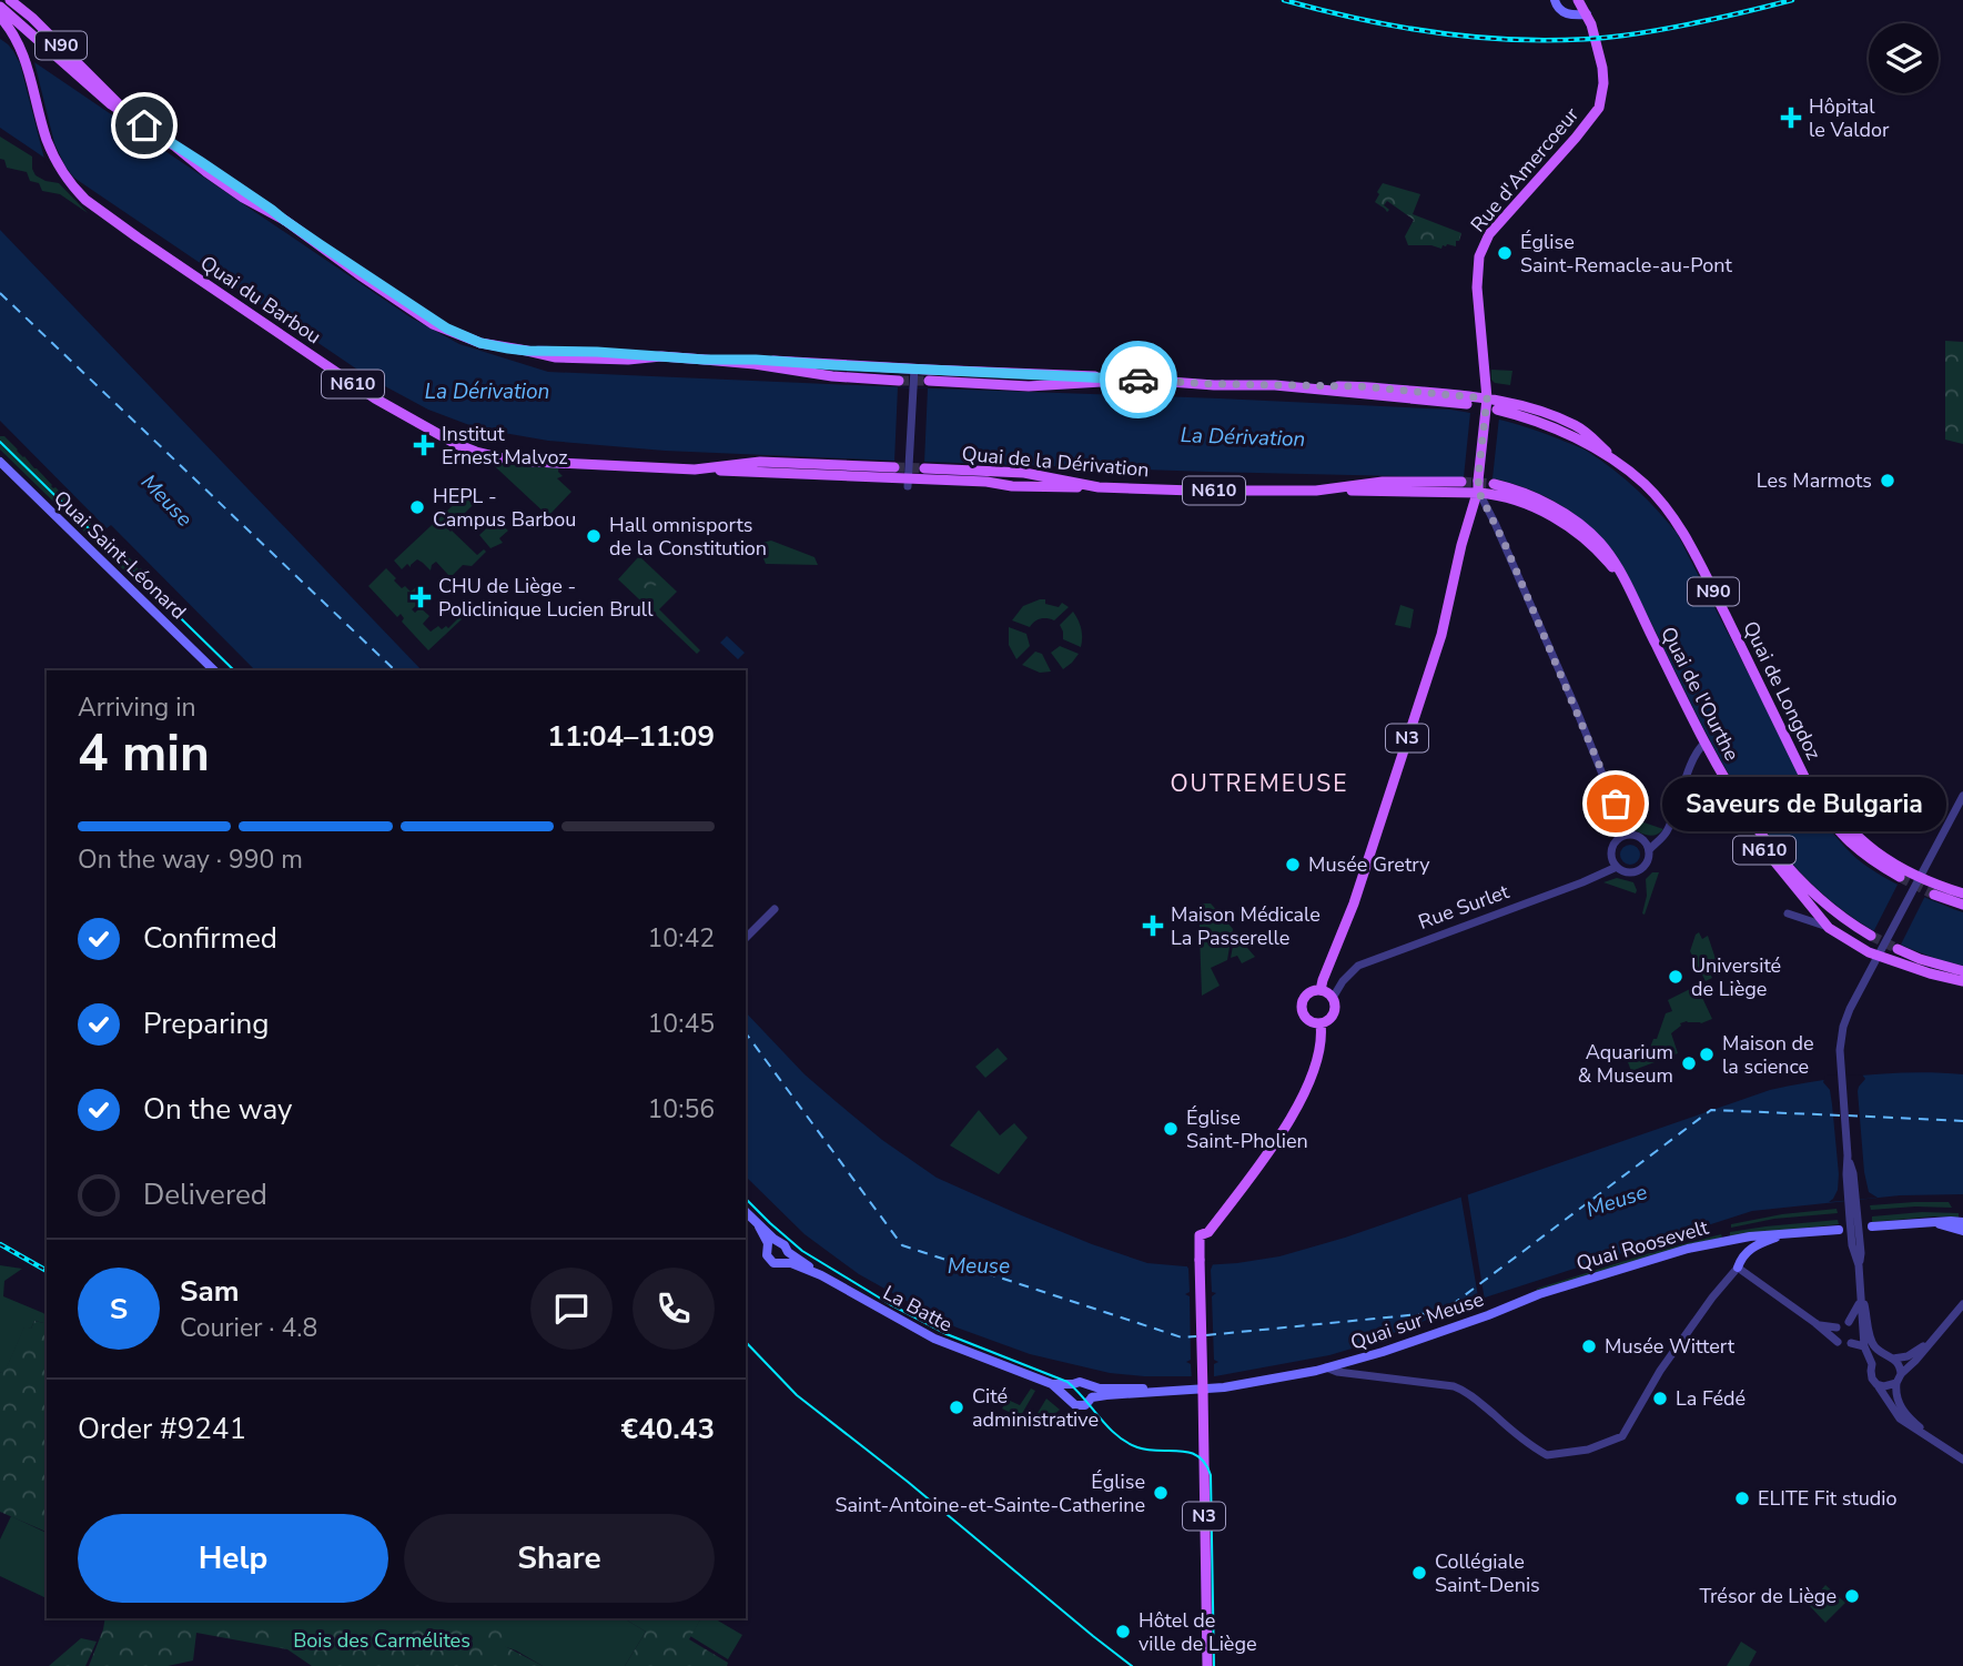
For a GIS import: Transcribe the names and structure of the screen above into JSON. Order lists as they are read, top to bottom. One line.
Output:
{"streets":{"main road":["N90","Rue d'Amercoeur","Quai du Barbou","N610","Quai de la Dérivation","Quai Saint-Léonard","Quai de Longdoz","Quai de l'Ourthe","N3","Quai Roosevelt","La Batte","Quai sur Meuse"],"street":["Rue Surlet"]},"crossings":[["N90","Quai du Barbou"],["N90","Quai de Longdoz"],["Rue d'Amercoeur","N3"],["Quai du Barbou","N610"],["N610","Quai de la Dérivation"],["N610","Quai de l'Ourthe"],["N610","N3"],["N3","Rue Surlet"],["N3","Quai sur Meuse"],["Quai Roosevelt","Quai sur Meuse"]],"districts":["OUTREMEUSE"],"water":["La Dérivation","Meuse"],"parks":["Bois des Carmélites"],"places":{"health":["Hôpital le Valdor","Institut Ernest Malvoz","CHU de Liège - Policlinique Lucien Brull","Maison Médicale La Passerelle"],"other":["Église Saint-Remacle-au-Pont","Les Marmots","HEPL - Campus Barbou","Hall omnisports de la Constitution","Saveurs de Bulgaria","Musée Gretry","Université de Liège","Maison de la science","Aquarium & Museum","Église Saint-Pholien","Musée Wittert","La Fédé","Cité administrative","Église Saint-Antoine-et-Sainte-Catherine","ELITE Fit studio","Collégiale Saint-Denis","Trésor de Liège","Hôtel de ville de Liège"]},"page":{"heading":["4 min","Arriving in","11:04–11:09"],"panel":["Sam","Courier · 4.8","Order #9241","€40.43"],"bubble":"Saveurs de Bulgaria","bar":"On the way · 990 m","list":[["Confirmed","10:42"],["Preparing","10:45"],["On the way","10:56"],"Delivered"],"round":"S","buttons":["Help","Share"]}}
